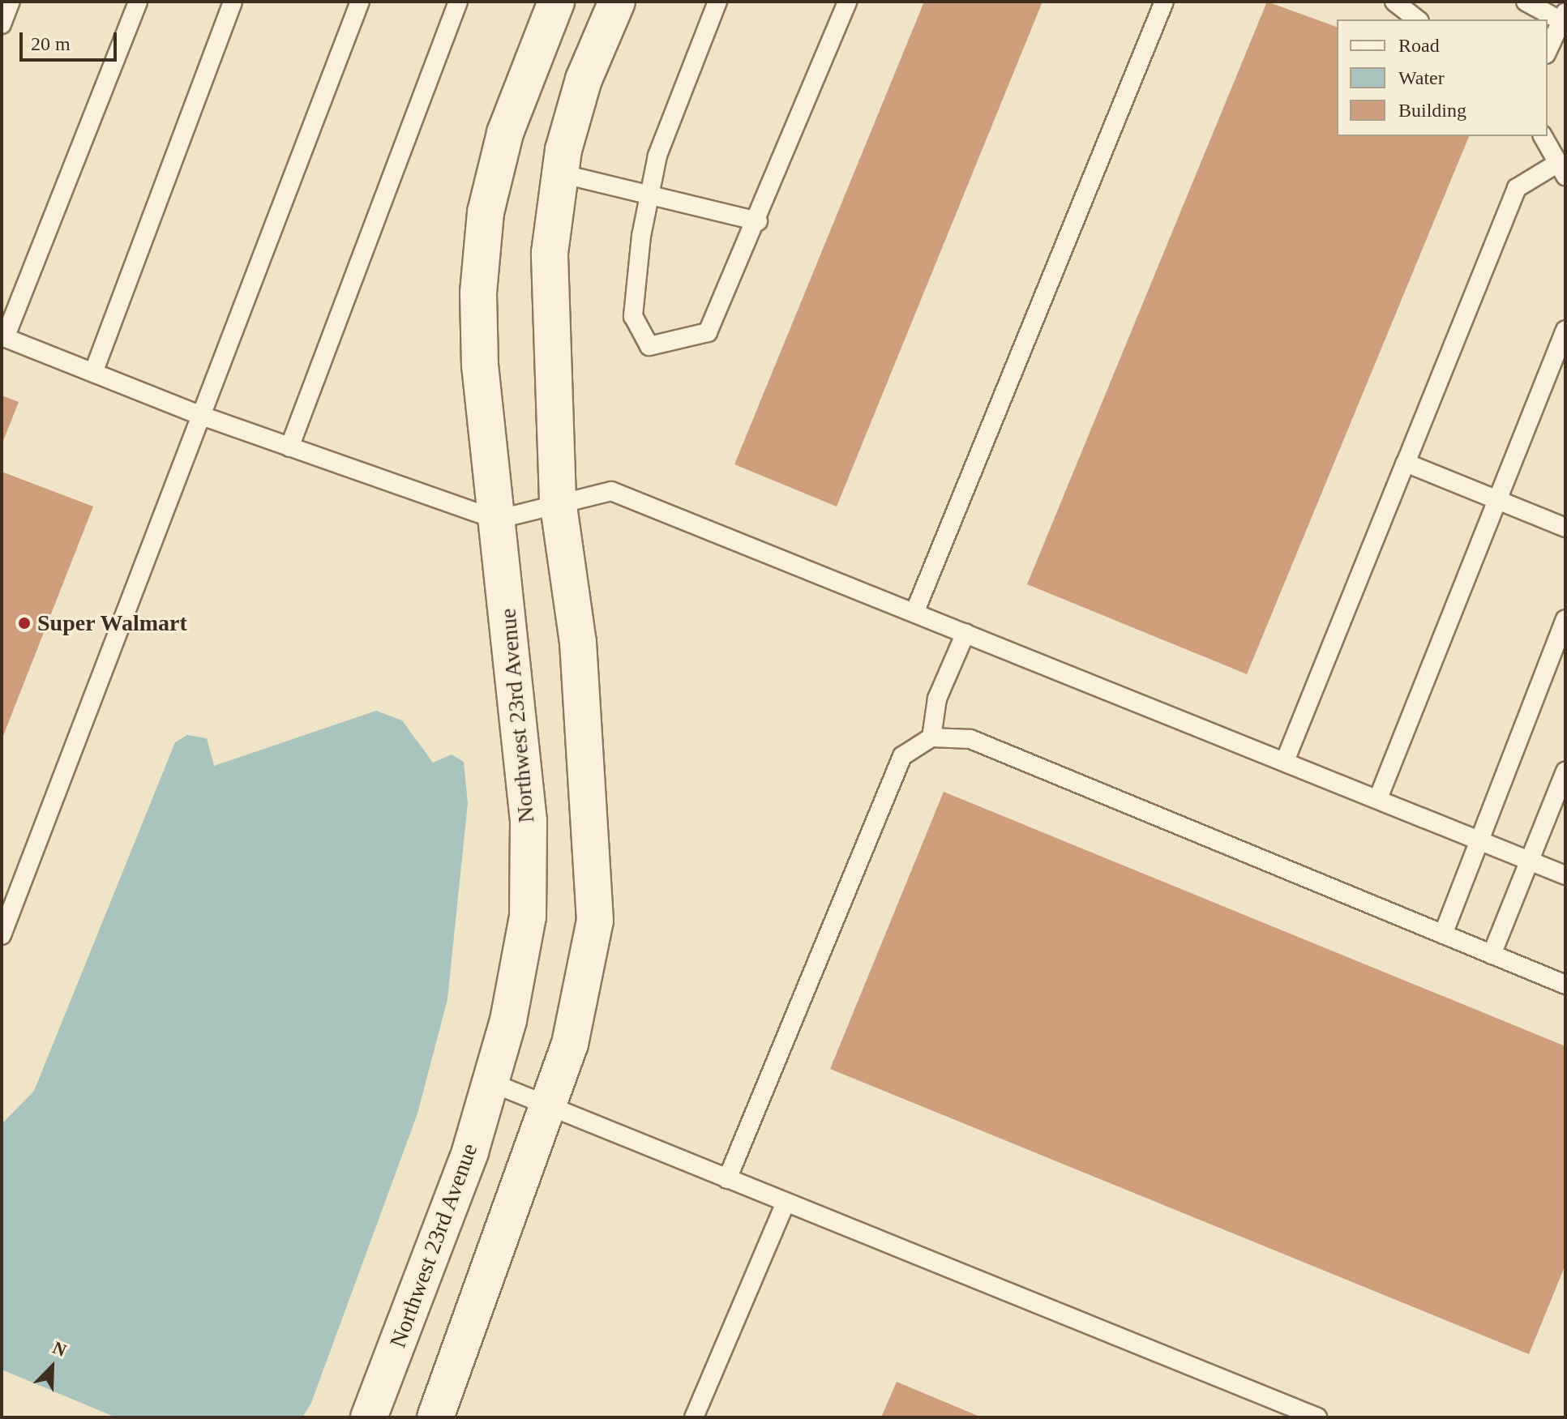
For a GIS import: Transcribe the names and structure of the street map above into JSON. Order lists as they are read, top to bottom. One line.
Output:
{"streets":{"street":["Northwest 23rd Avenue"]},"places":["Super Walmart"],"legend":["Road","Water","Building"],"scale_bar":"20 m","north":"top right"}
